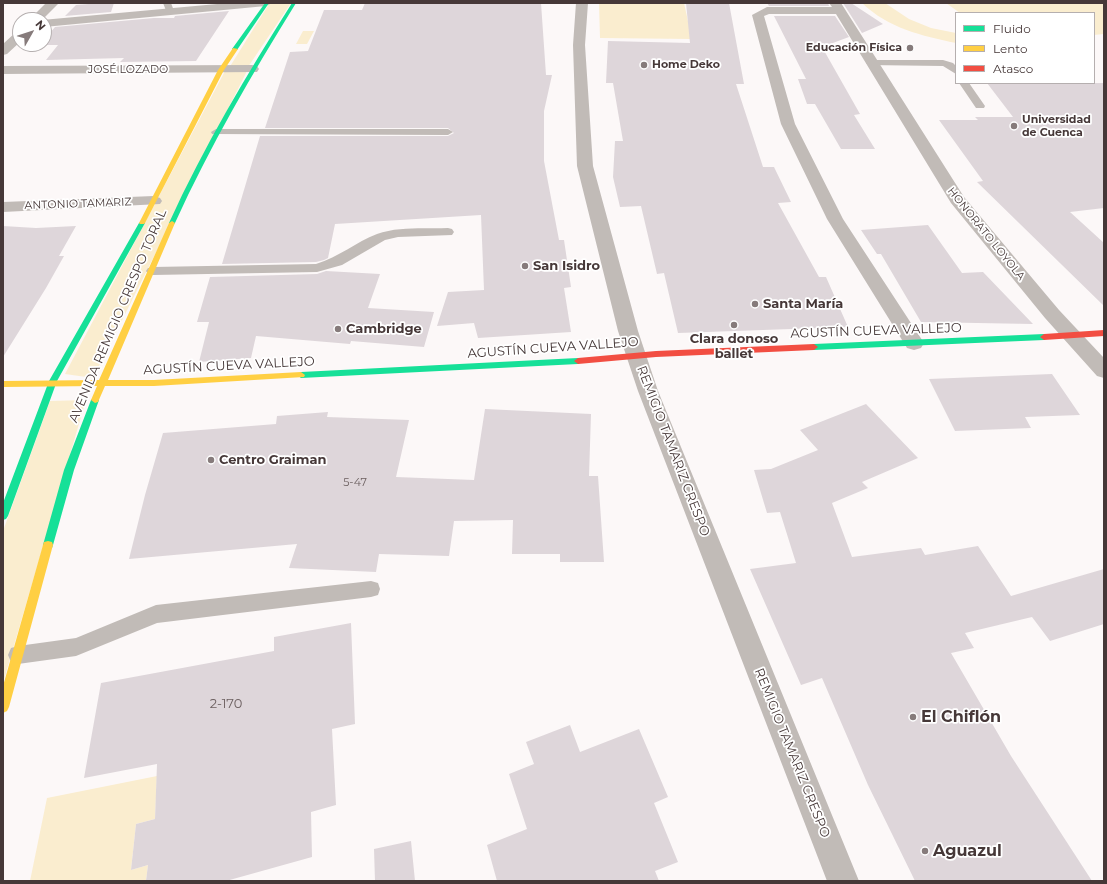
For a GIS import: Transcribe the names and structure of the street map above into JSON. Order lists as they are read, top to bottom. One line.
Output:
{"streets":{"main road":["AVENIDA REMIGIO CRESPO TORAL","AGUSTÍN CUEVA VALLEJO"],"street":["JOSÉ LOZADO","ANTONIO TAMARIZ","HONORATO LOYOLA","REMIGIO TAMARIZ CRESPO"]},"crossings":[["JOSÉ LOZADO","AVENIDA REMIGIO CRESPO TORAL"],["ANTONIO TAMARIZ","AVENIDA REMIGIO CRESPO TORAL"],["HONORATO LOYOLA","AGUSTÍN CUEVA VALLEJO"],["AVENIDA REMIGIO CRESPO TORAL","AGUSTÍN CUEVA VALLEJO"],["AGUSTÍN CUEVA VALLEJO","REMIGIO TAMARIZ CRESPO"]],"places":["Educación Física","Home Deko","Universidad de Cuenca","San Isidro","Santa María","Clara donoso ballet","Cambridge","Centro Graiman","El Chiflón","Aguazul"],"house_numbers":["5-47","2-170"],"legend":["Fluido","Lento","Atasco"],"north":"top right"}
